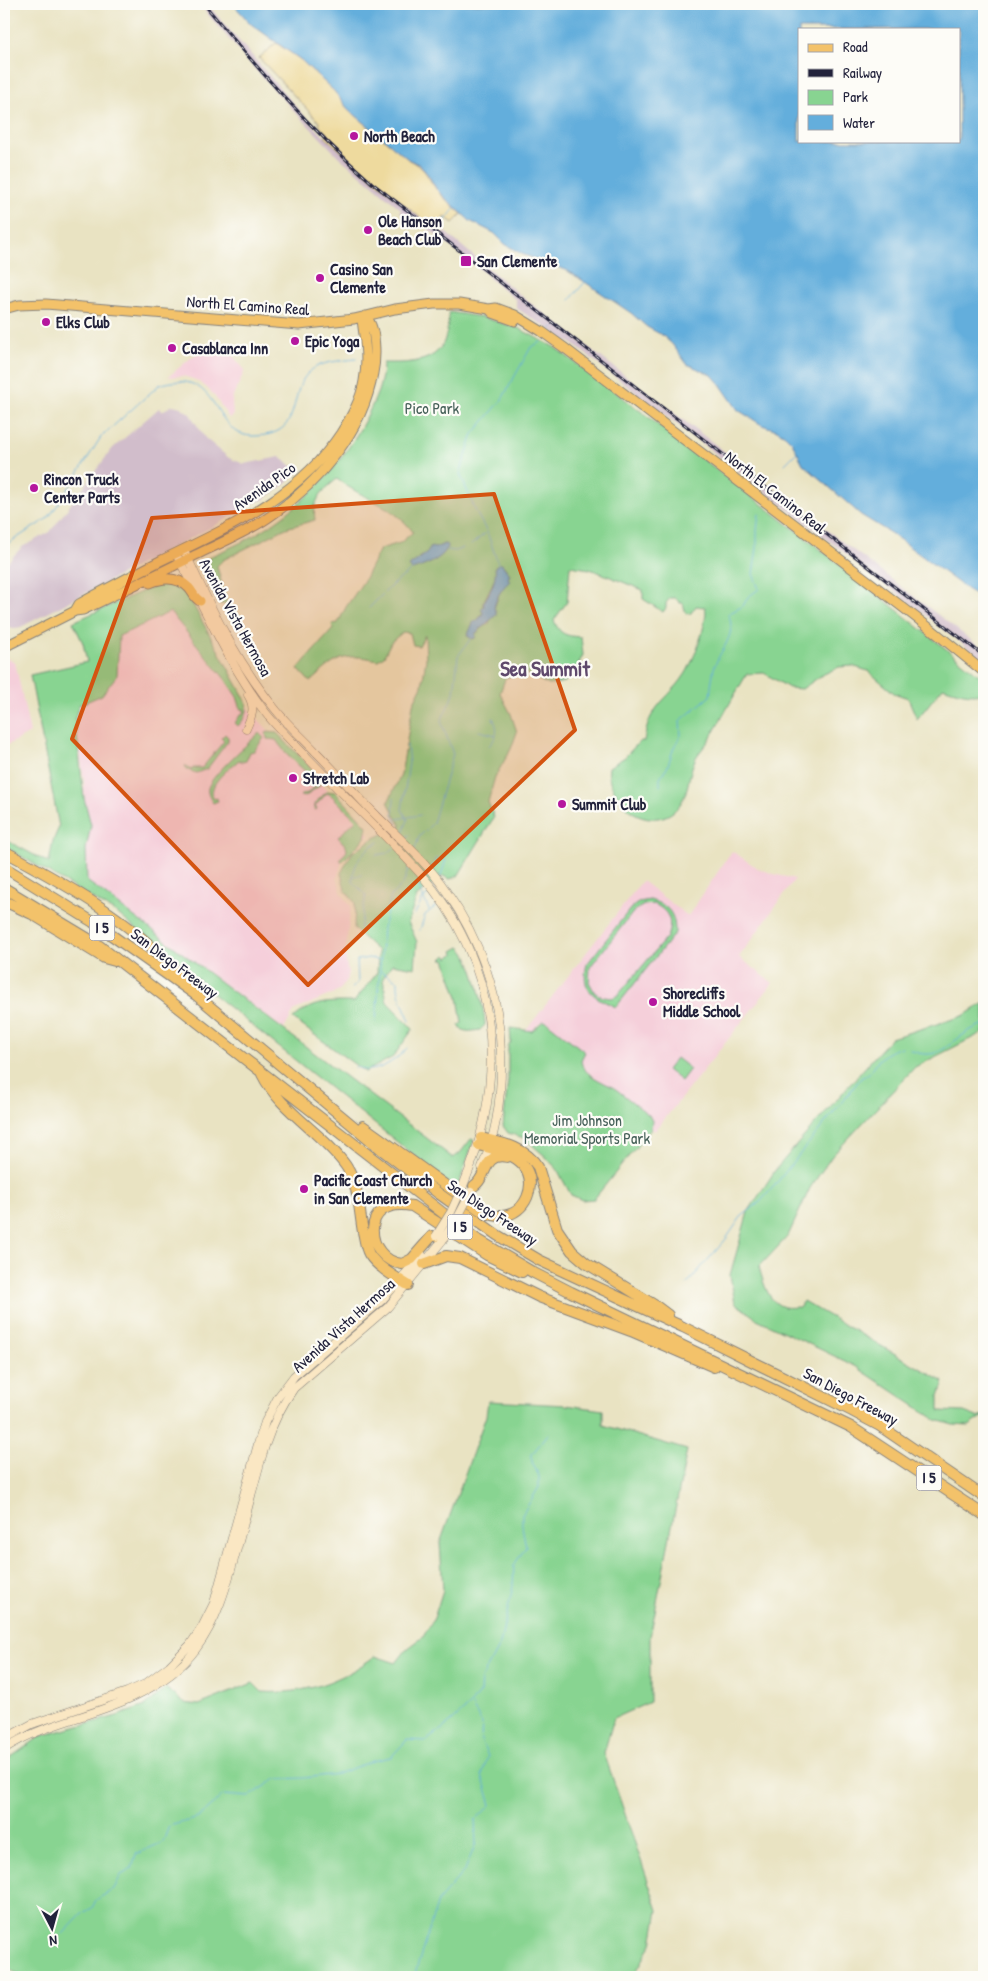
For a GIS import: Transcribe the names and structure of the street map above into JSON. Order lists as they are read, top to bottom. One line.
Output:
{"streets":{"highway":["I 5","San Diego Freeway"],"main road":["North El Camino Real","Avenida Pico","Avenida Vista Hermosa"]},"crossings":[["North El Camino Real","Avenida Pico"],["Avenida Pico","Avenida Vista Hermosa"]],"districts":["Sea Summit"],"parks":["Pico Park","Jim Johnson Memorial Sports Park"],"places":{"other":["North Beach","Ole Hanson Beach Club","Casino San Clemente","Elks Club","Epic Yoga","Casablanca Inn","Rincon Truck Center Parts","Stretch Lab","Summit Club","Shorecliffs Middle School","Pacific Coast Church in San Clemente"],"transit":["San Clemente"]},"legend":["Road","Railway","Park","Water"],"north":"bottom"}
